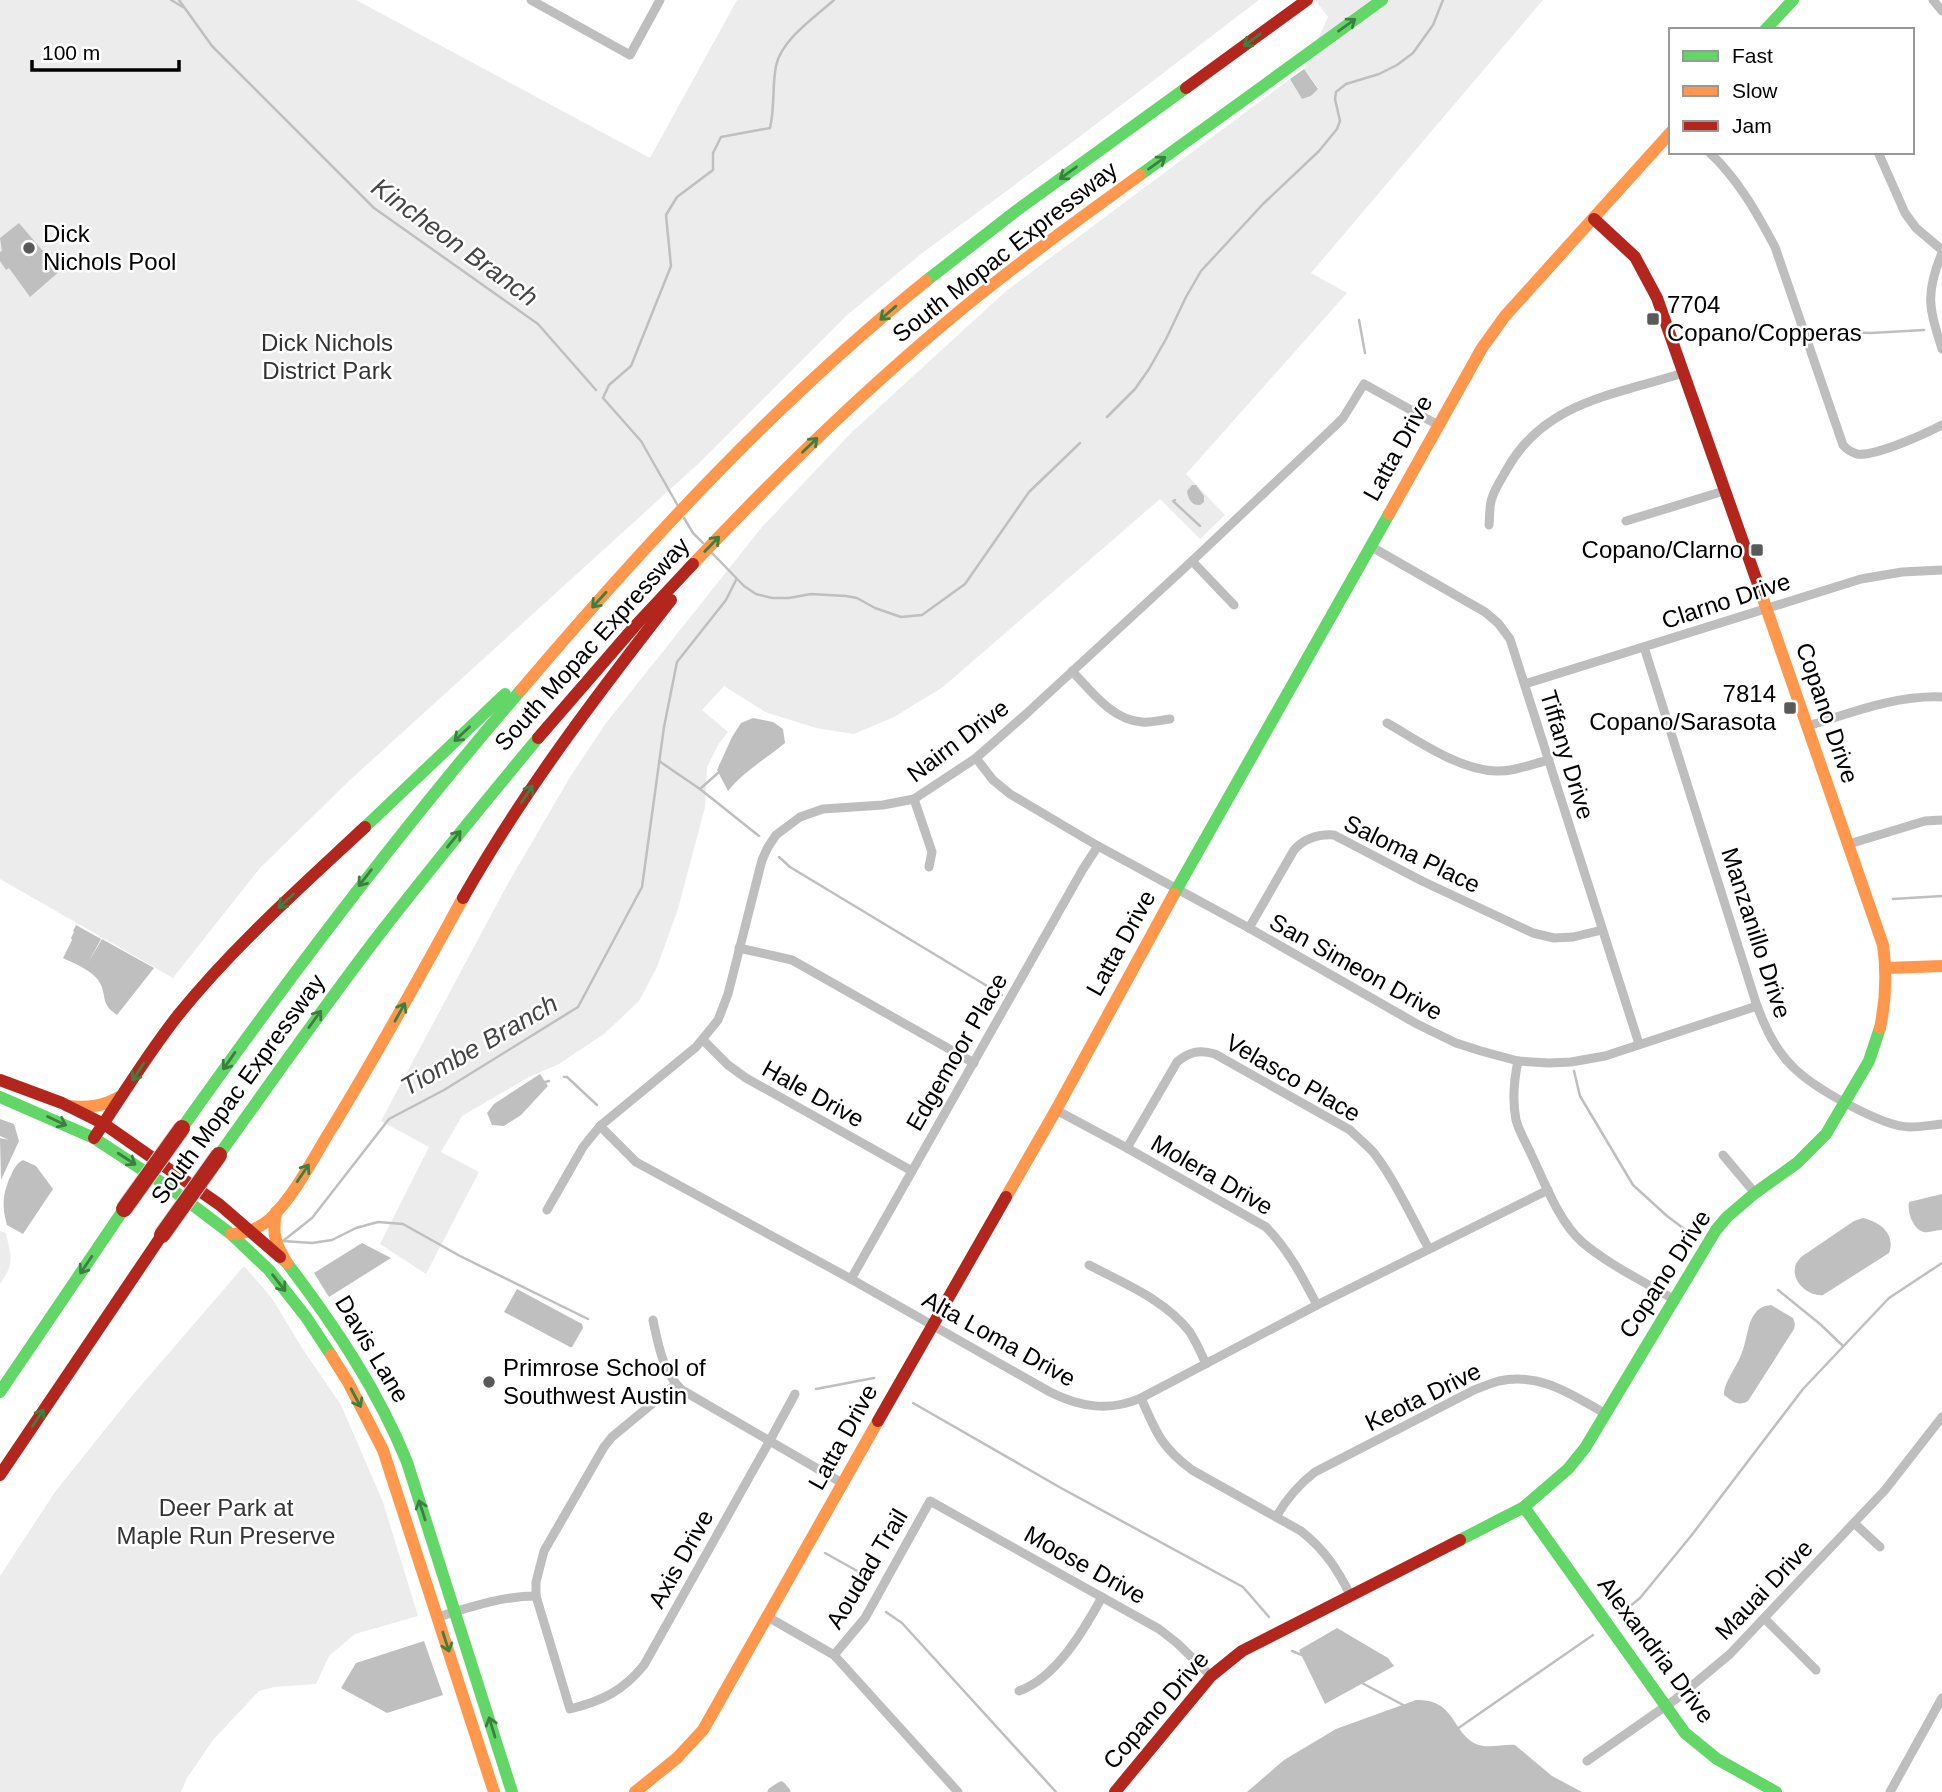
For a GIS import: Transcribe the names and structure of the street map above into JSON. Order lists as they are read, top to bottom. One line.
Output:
{"streets":{"main road":["South Mopac Expressway","Latta Drive","Copano Drive","Davis Lane","Alexandria Drive"],"street":["Clarno Drive","Nairn Drive","Tiffany Drive","Saloma Place","Manzanillo Drive","San Simeon Drive","Edgemoor Place","Velasco Place","Hale Drive","Molera Drive","Alta Loma Drive","Keota Drive","Axis Drive","Moose Drive","Aoudad Trail","Mauai Drive"]},"crossings":[["Latta Drive","Copano Drive"],["Latta Drive","Nairn Drive"],["Latta Drive","Tiffany Drive"],["Latta Drive","San Simeon Drive"],["Latta Drive","Molera Drive"],["Latta Drive","Alta Loma Drive"],["Clarno Drive","Copano Drive"],["Clarno Drive","Tiffany Drive"],["Clarno Drive","Manzanillo Drive"],["Copano Drive","Manzanillo Drive"],["Copano Drive","Keota Drive"],["Copano Drive","Moose Drive"],["Copano Drive","Alexandria Drive"],["Nairn Drive","San Simeon Drive"],["Nairn Drive","Hale Drive"],["Nairn Drive","Alta Loma Drive"],["Tiffany Drive","Saloma Place"],["Tiffany Drive","San Simeon Drive"],["Saloma Place","San Simeon Drive"],["Manzanillo Drive","San Simeon Drive"],["San Simeon Drive","Edgemoor Place"],["Edgemoor Place","Hale Drive"],["Edgemoor Place","Alta Loma Drive"],["Velasco Place","Molera Drive"],["Velasco Place","Alta Loma Drive"],["Molera Drive","Alta Loma Drive"],["Moose Drive","Aoudad Trail"],["Mauai Drive","Alexandria Drive"]],"water":["Kincheon Branch","Tiombe Branch"],"parks":["Dick Nichols District Park","Deer Park at Maple Run Preserve"],"places":{"other":["Dick Nichols Pool","Primrose School of Southwest Austin"],"transit":["7704 Copano/Copperas","Copano/Clarno","7814 Copano/Sarasota"]},"legend":["Fast","Slow","Jam"],"scale_bar":"100 m"}
